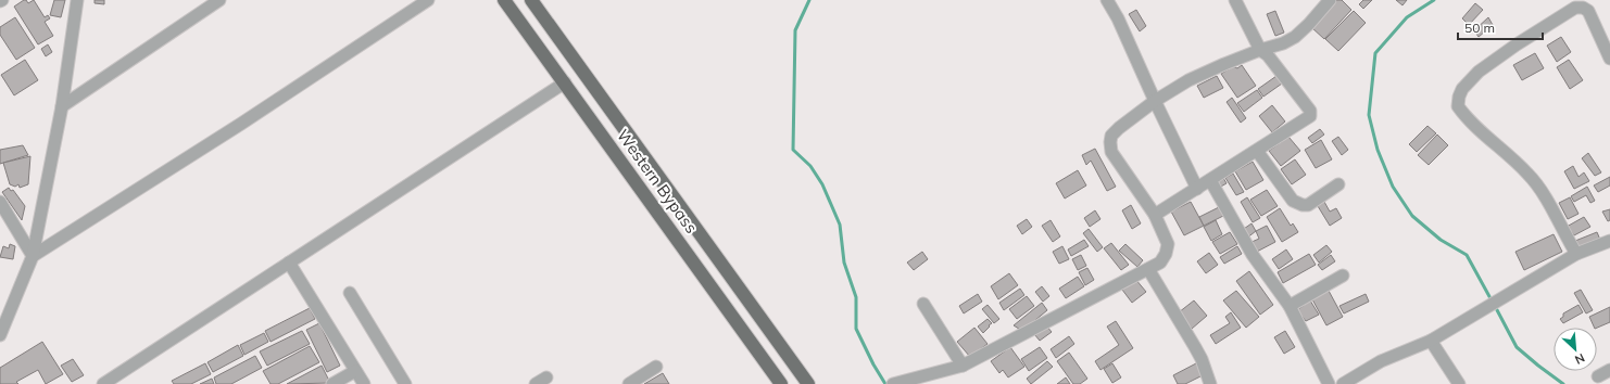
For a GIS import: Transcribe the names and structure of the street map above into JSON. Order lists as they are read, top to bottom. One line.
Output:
{"streets":{"main road":["Western Bypass"]},"scale_bar":"50 m","north":"bottom right"}
